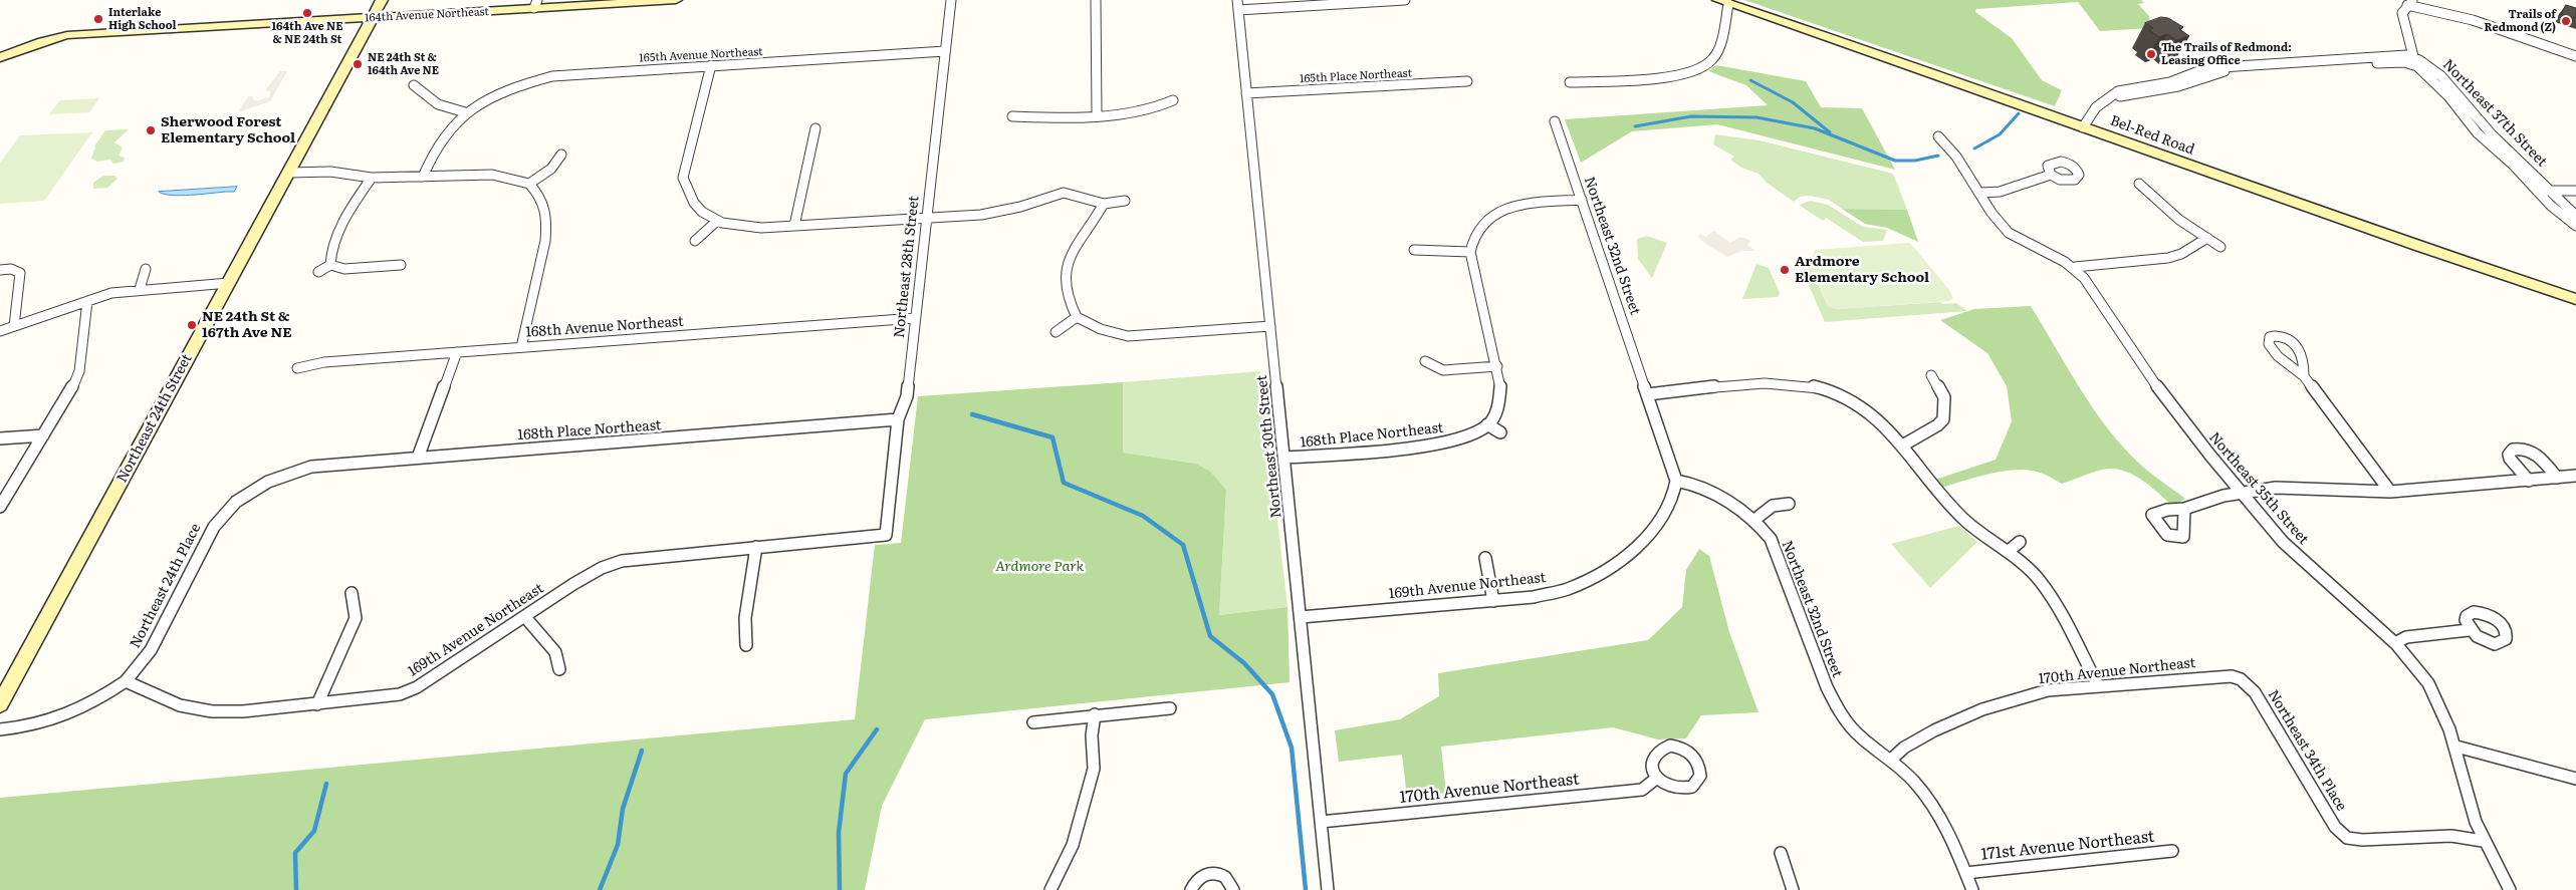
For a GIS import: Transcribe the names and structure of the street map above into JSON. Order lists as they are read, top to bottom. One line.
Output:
{"streets":{"main road":["164th Avenue Northeast","Bel-Red Road","Northeast 24th Street"],"street":["165th Avenue Northeast","165th Place Northeast","Northeast 37th Street","Northeast 32nd Street","Northeast 28th Street","168th Avenue Northeast","168th Place Northeast","Northeast 30th Street","Northeast 35th Street","Northeast 24th Place","169th Avenue Northeast","170th Avenue Northeast","Northeast 34th Place","171st Avenue Northeast"]},"crossings":[["164th Avenue Northeast","Northeast 24th Street"],["165th Avenue Northeast","Northeast 28th Street"],["165th Place Northeast","Northeast 30th Street"],["Northeast 32nd Street","169th Avenue Northeast"],["Northeast 32nd Street","170th Avenue Northeast"],["Northeast 32nd Street","171st Avenue Northeast"],["Northeast 28th Street","168th Avenue Northeast"],["Northeast 28th Street","168th Place Northeast"],["Northeast 28th Street","169th Avenue Northeast"],["168th Place Northeast","Northeast 30th Street"],["168th Place Northeast","Northeast 24th Place"],["Northeast 30th Street","169th Avenue Northeast"],["Northeast 30th Street","170th Avenue Northeast"],["Northeast 35th Street","Northeast 34th Place"],["Northeast 24th Place","169th Avenue Northeast"],["170th Avenue Northeast","Northeast 34th Place"]],"parks":["Ardmore Park"],"places":["164th Ave NE & NE 24th St","Interlake High School","Trails of Redmond (Z)","The Trails of Redmond: Leasing Office","NE 24th St & 164th Ave NE","Sherwood Forest Elementary School","Ardmore Elementary School","NE 24th St & 167th Ave NE"]}
